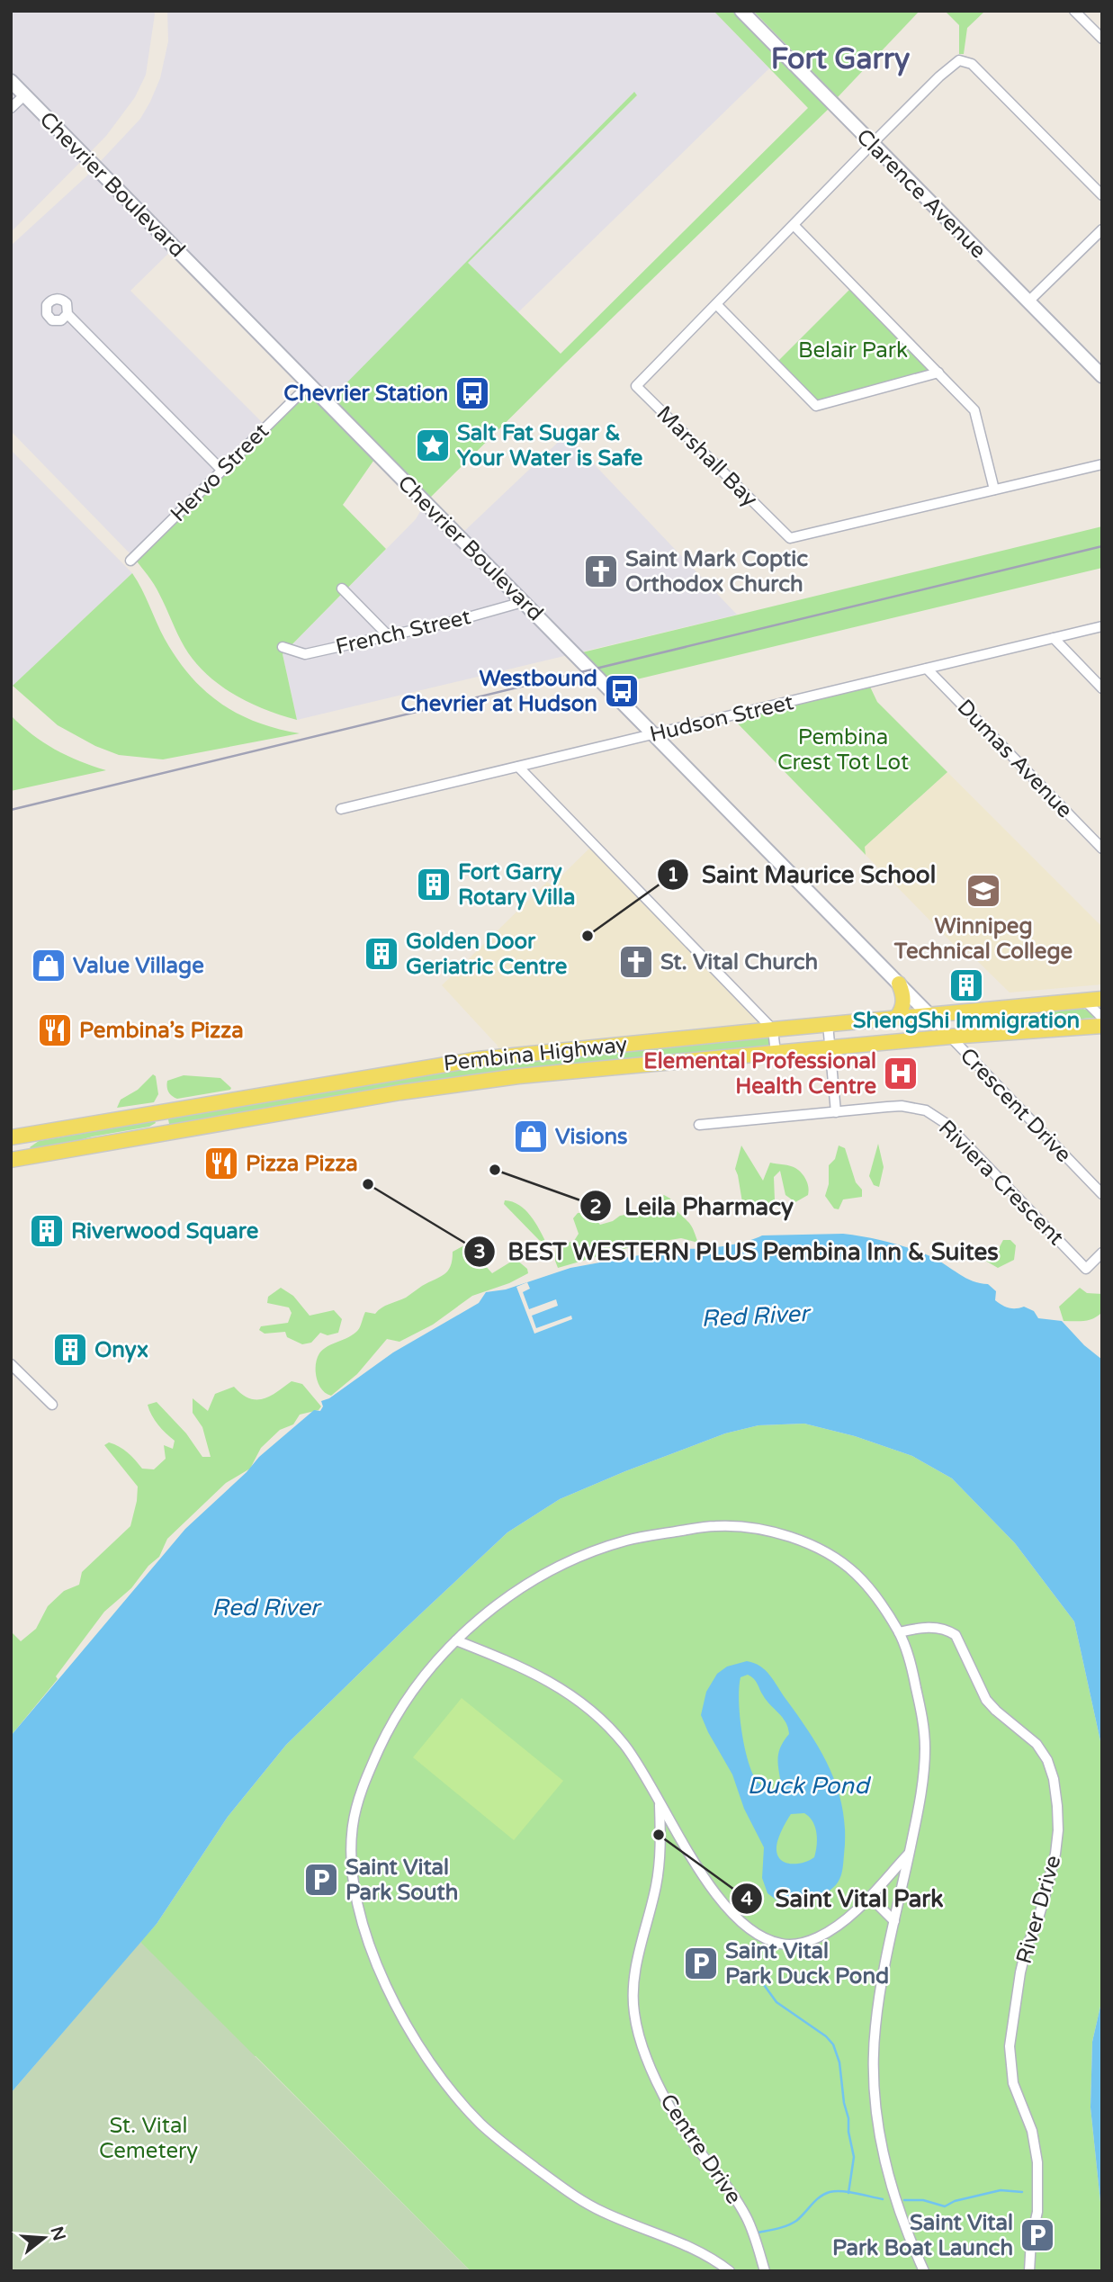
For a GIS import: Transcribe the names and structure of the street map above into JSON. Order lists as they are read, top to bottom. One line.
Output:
{"streets":{"main road":["Pembina Highway"],"street":["Chevrier Boulevard","Clarence Avenue","Marshall Bay","Hervo Street","French Street","Hudson Street","Dumas Avenue","Crescent Drive","Riviera Crescent","River Drive","Centre Drive"]},"crossings":[["Chevrier Boulevard","Hervo Street"],["Chevrier Boulevard","French Street"],["Chevrier Boulevard","Hudson Street"],["Chevrier Boulevard","Pembina Highway"],["Chevrier Boulevard","Crescent Drive"],["Clarence Avenue","Marshall Bay"],["Hudson Street","Dumas Avenue"],["Pembina Highway","Crescent Drive"]],"districts":["Fort Garry"],"water":["Red River","Duck Pond"],"parks":["Belair Park","Pembina Crest Tot Lot","St. Vital Cemetery"],"places":{"bus stop":["Chevrier Station","Westbound Chevrier at Hudson"],"place":["Salt Fat Sugar & Your Water is Safe"],"church":["Saint Mark Coptic Orthodox Church","St. Vital Church"],"building":["Fort Garry Rotary Villa","Golden Door Geriatric Centre","ShengShi Immigration","Riverwood Square","Onyx"],"school or university":["Winnipeg Technical College"],"other":["Saint Maurice School","Leila Pharmacy","BEST WESTERN PLUS Pembina Inn & Suites","Saint Vital Park"],"shop":["Value Village","Visions"],"restaurant":["Pembina’s Pizza","Pizza Pizza"],"hospital":["Elemental Professional Health Centre"],"parking":["Saint Vital Park South","Saint Vital Park Duck Pond","Saint Vital Park Boat Launch"]},"north":"right"}
